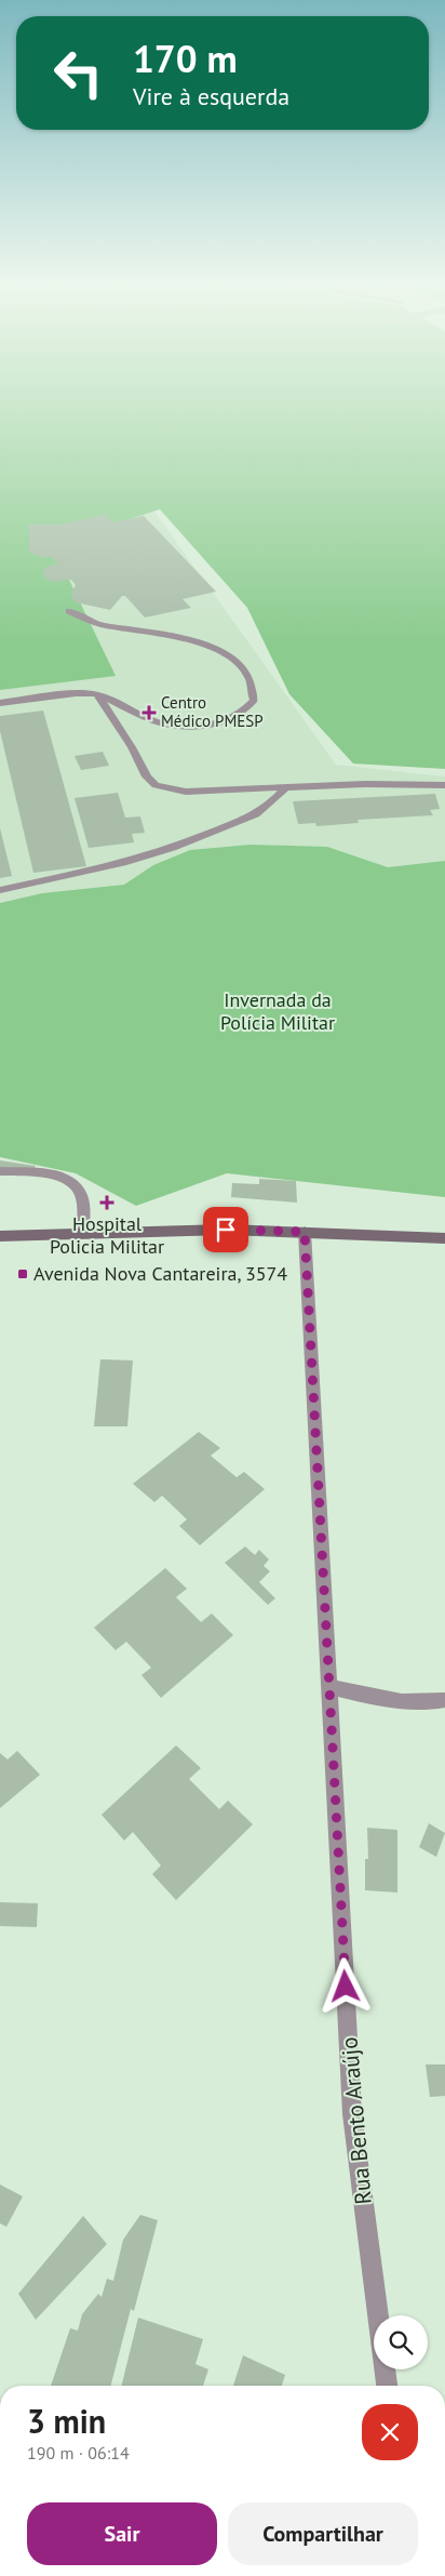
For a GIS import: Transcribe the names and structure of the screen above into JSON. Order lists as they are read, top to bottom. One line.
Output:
{"streets":{"street":["Rua Bento Araújo"]},"parks":["Invernada da Polícia Militar"],"places":{"health":["Centro Médico PMESP","Hospital Policia Militar"],"transit":["Avenida Nova Cantareira, 3574"]},"page":{"turn":["170 m","Vire à esquerda"],"heading":["3 min","190 m · 06:14"],"buttons":["Sair","Compartilhar"]}}
